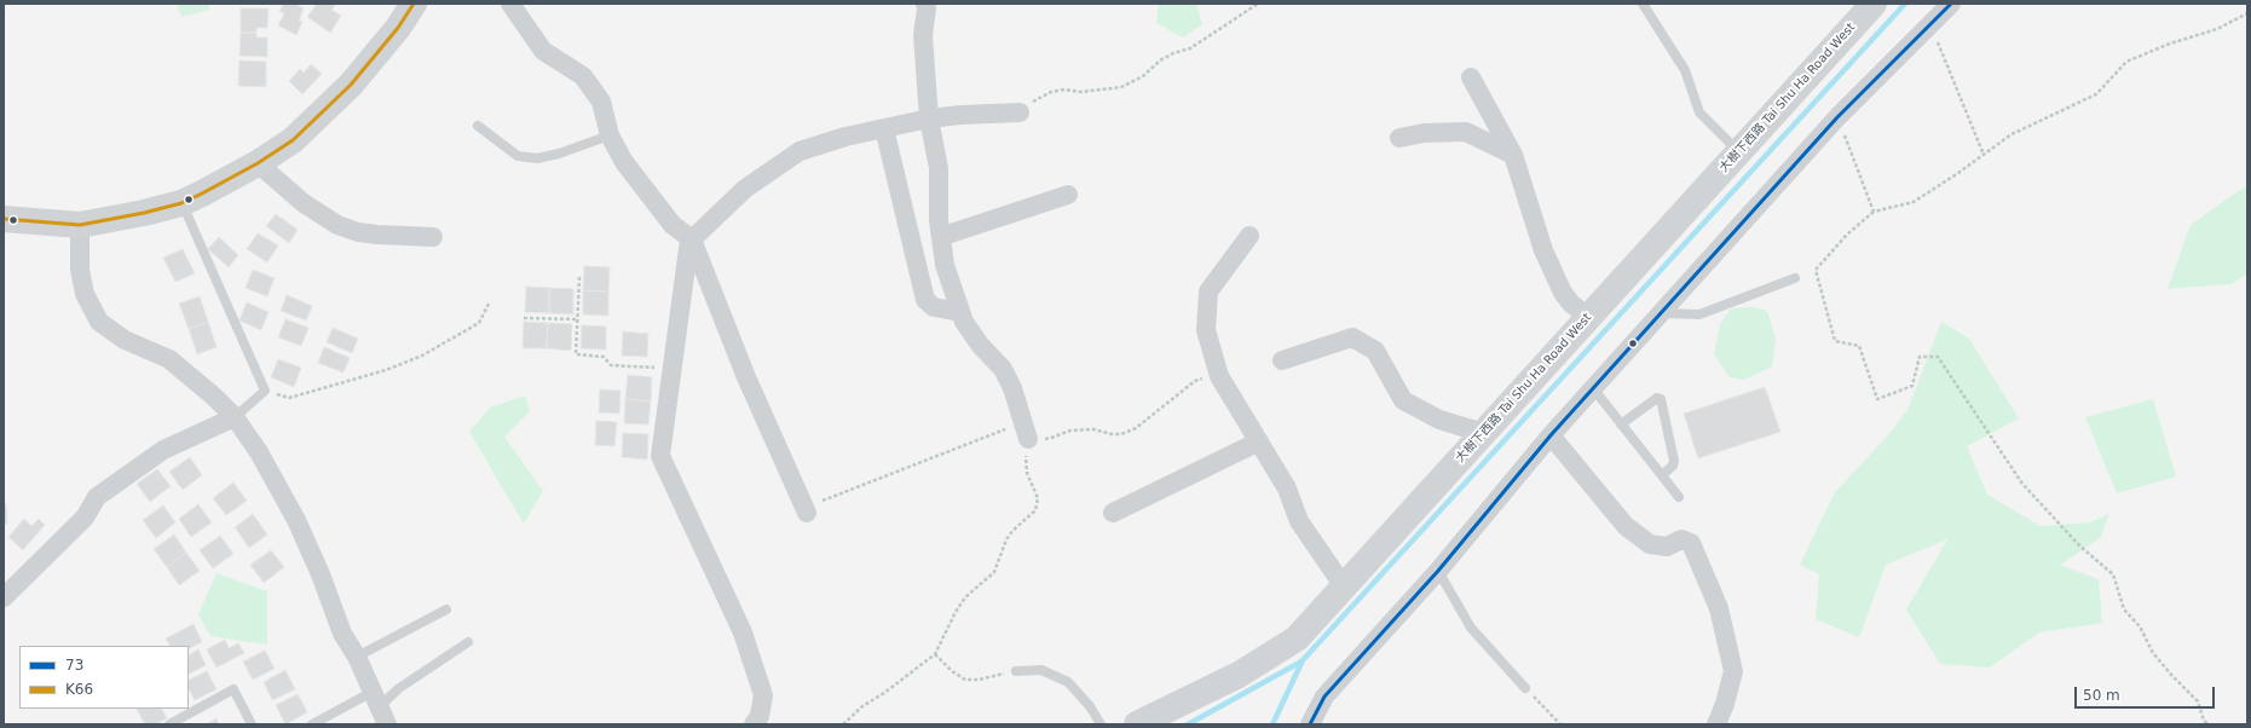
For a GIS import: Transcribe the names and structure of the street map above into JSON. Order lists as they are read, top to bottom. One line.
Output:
{"streets":{"street":["大樹下西路 Tai Shu Ha Road West"]},"lines":["transit line 73","transit line K66"],"legend":["73","K66"],"scale_bar":"50 m"}
